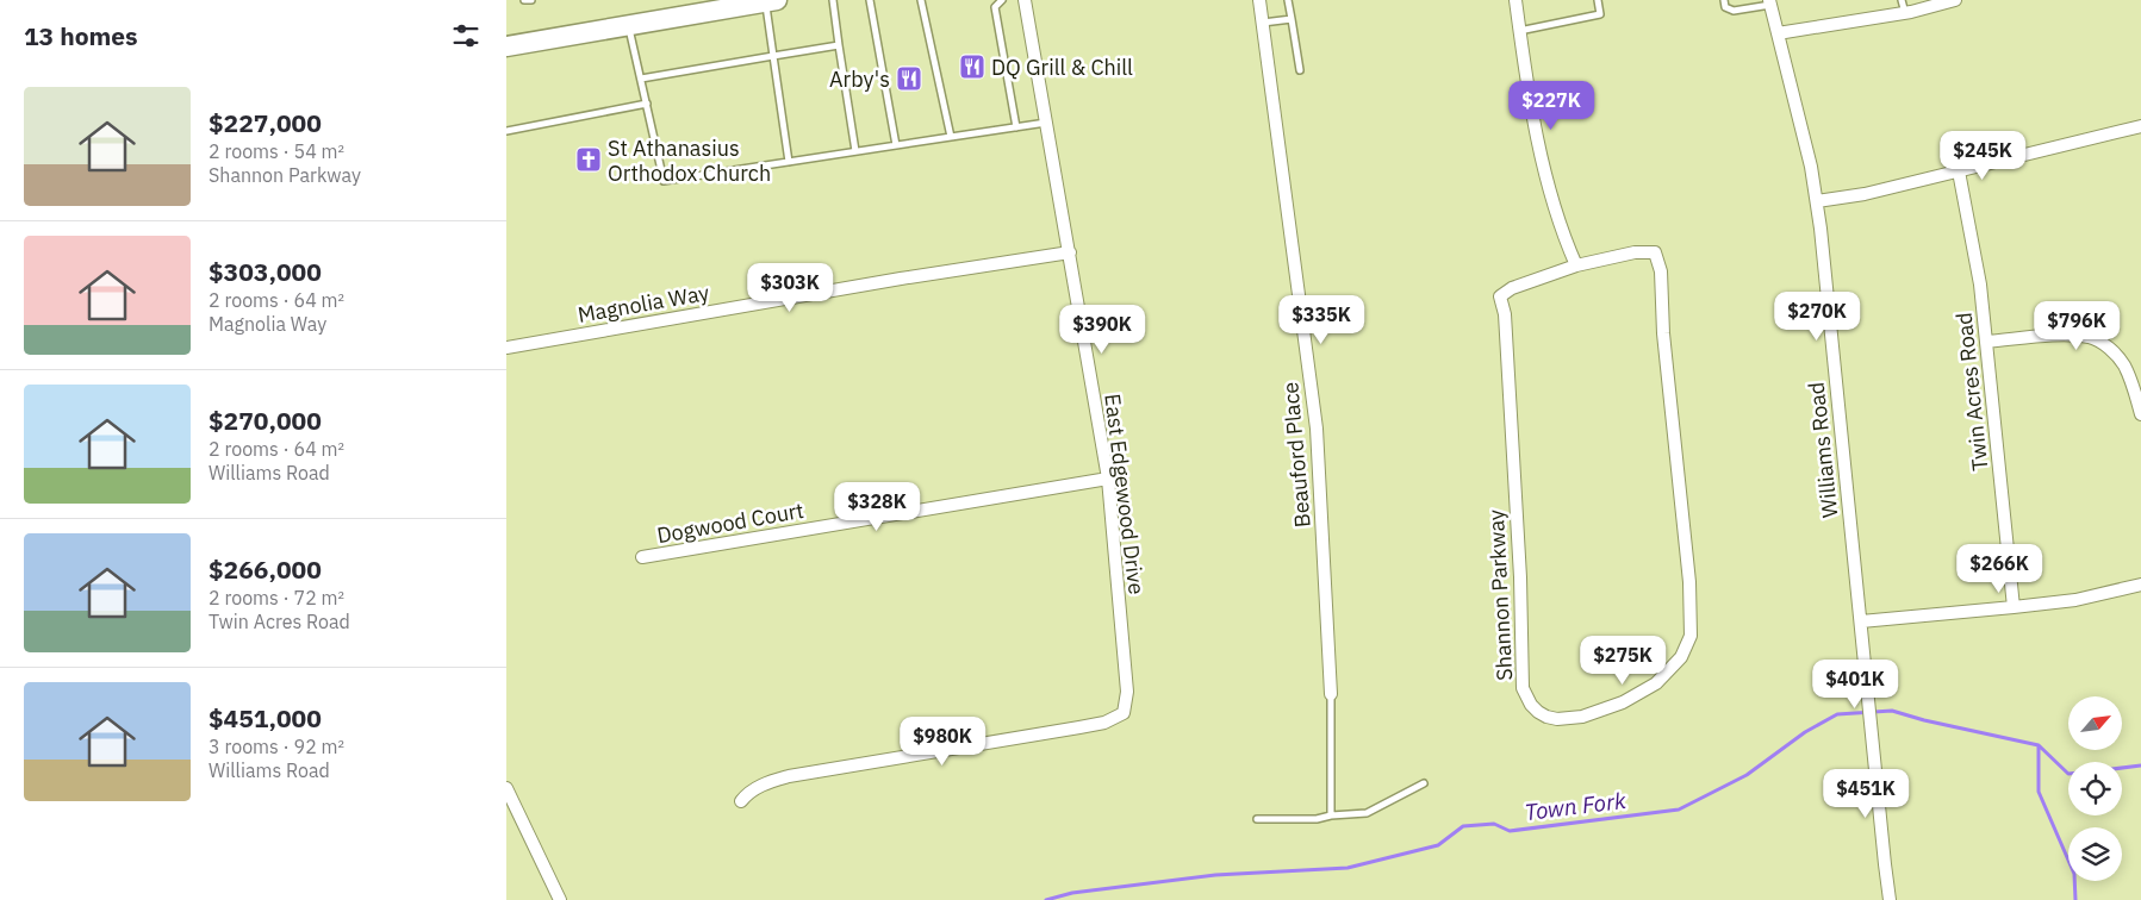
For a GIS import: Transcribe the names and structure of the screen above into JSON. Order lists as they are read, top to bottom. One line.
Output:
{"streets":{"street":["Magnolia Way","Twin Acres Road","Williams Road","Beauford Place","East Edgewood Drive","Dogwood Court","Shannon Parkway"]},"crossings":[["Magnolia Way","East Edgewood Drive"],["East Edgewood Drive","Dogwood Court"]],"water":["Town Fork"],"places":{"restaurant":["DQ Grill & Chill","Arby's"],"church":["St Athanasius Orthodox Church"]},"north":"top right","page":{"heading":"13 homes","list":[{"name":"$227,000","note":"2 rooms · 54 m² · Shannon Parkway"},{"name":"$303,000","note":"2 rooms · 64 m² · Magnolia Way"},{"name":"$270,000","note":"2 rooms · 64 m² · Williams Road"},{"name":"$266,000","note":"2 rooms · 72 m² · Twin Acres Road"},{"name":"$451,000","note":"3 rooms · 92 m² · Williams Road"}],"price":["$227K","$245K","$303K","$270K","$335K","$796K","$390K","$328K","$266K","$275K","$401K","$980K","$451K"]}}
